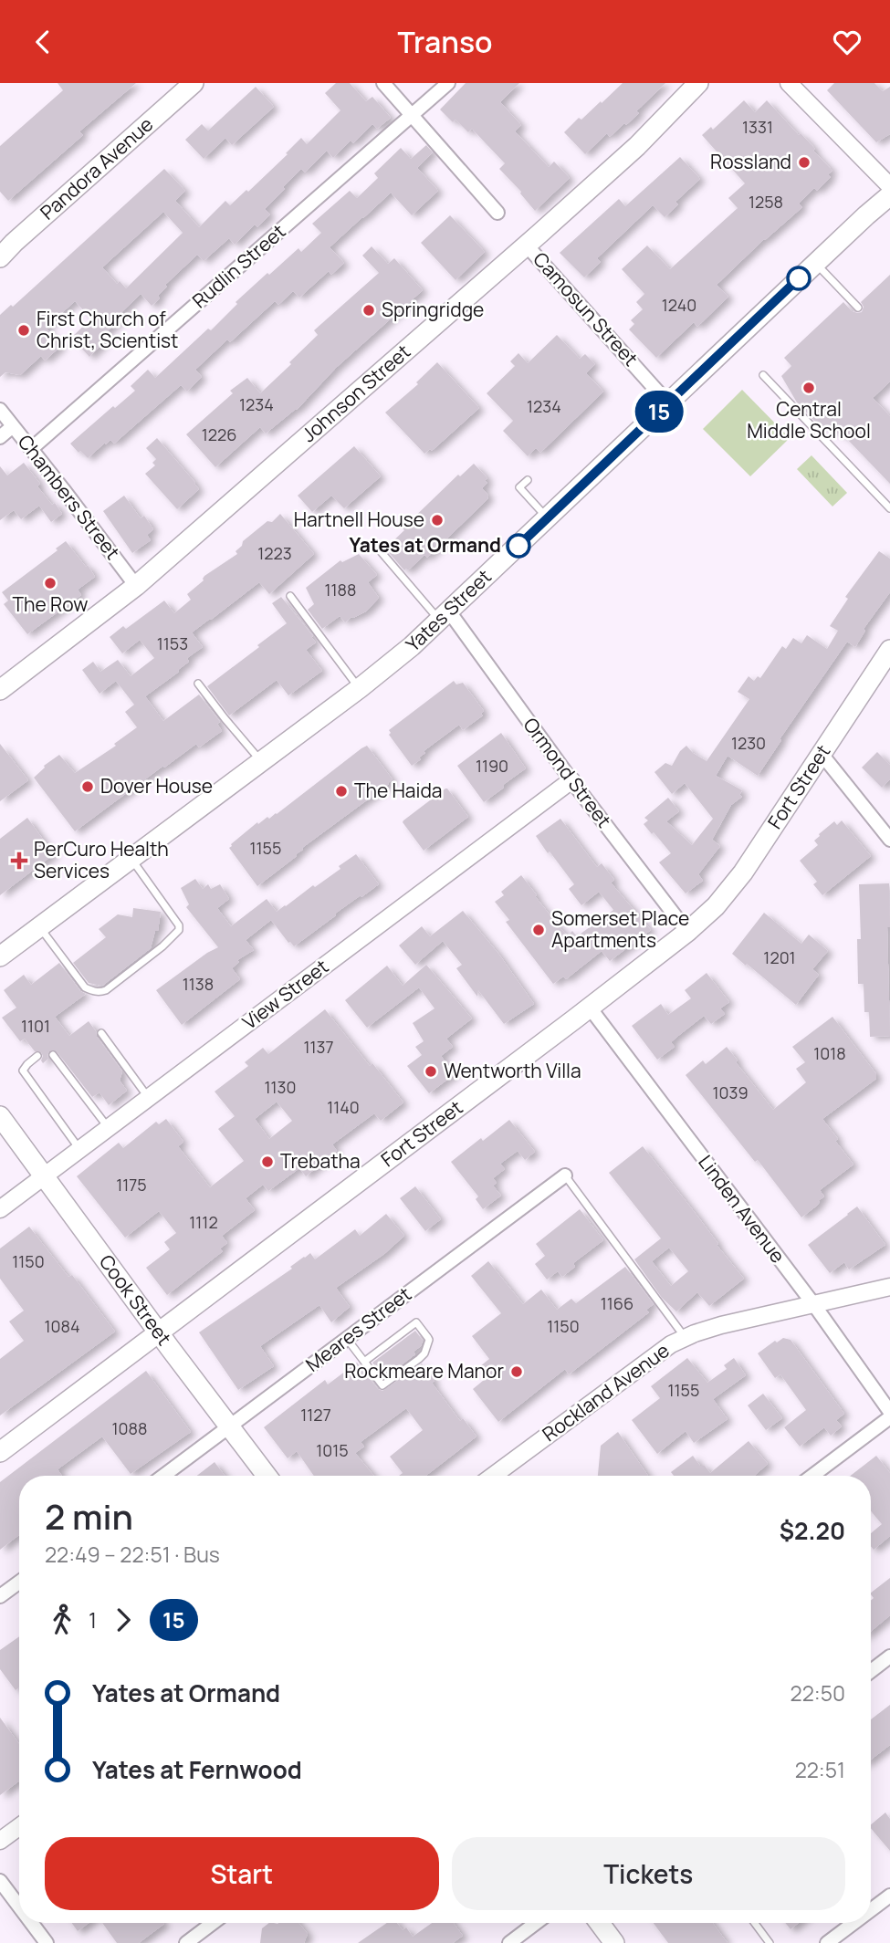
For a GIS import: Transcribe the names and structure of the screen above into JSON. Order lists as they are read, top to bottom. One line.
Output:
{"streets":{"main road":["Pandora Avenue","Johnson Street","Yates Street","Fort Street","Cook Street"],"street":["Rudlin Street","Camosun Street","Chambers Street","Ormond Street","View Street","Linden Avenue","Meares Street","Rockland Avenue"]},"crossings":[["Rudlin Street","Chambers Street"],["Camosun Street","Johnson Street"],["Camosun Street","Yates Street"],["Johnson Street","Chambers Street"],["Yates Street","Ormond Street"],["Ormond Street","Fort Street"],["Ormond Street","View Street"],["Fort Street","Linden Avenue"],["Fort Street","Cook Street"],["View Street","Cook Street"],["Linden Avenue","Rockland Avenue"],["Cook Street","Meares Street"]],"places":{"other":["Rossland","Springridge","First Church of Christ, Scientist","Central Middle School","Hartnell House","Yates at Ormand","The Row","Dover House","The Haida","Somerset Place Apartments","Wentworth Villa","Trebatha","Rockmeare Manor"],"health":["PerCuro Health Services"]},"lines":["bus line 15"],"house_numbers":["1331","1258","1240","1234","1234","1226","1223","1188","1153","1230","1190","1155","1201","1138","1101","1137","1018","1130","1039","1140","1175","1112","1150","1166","1084","1150","1155","1127","1088","1015"],"page":{"header":"Transo","on_map":"15","heading":["2 min","22:49 – 22:51 · Bus","$2.20"],"legs":["1","15"],"list":[{"name":"Yates at Ormand","value":"22:50"},{"name":"Yates at Fernwood","value":"22:51"}],"buttons":["Start","Tickets"]}}
